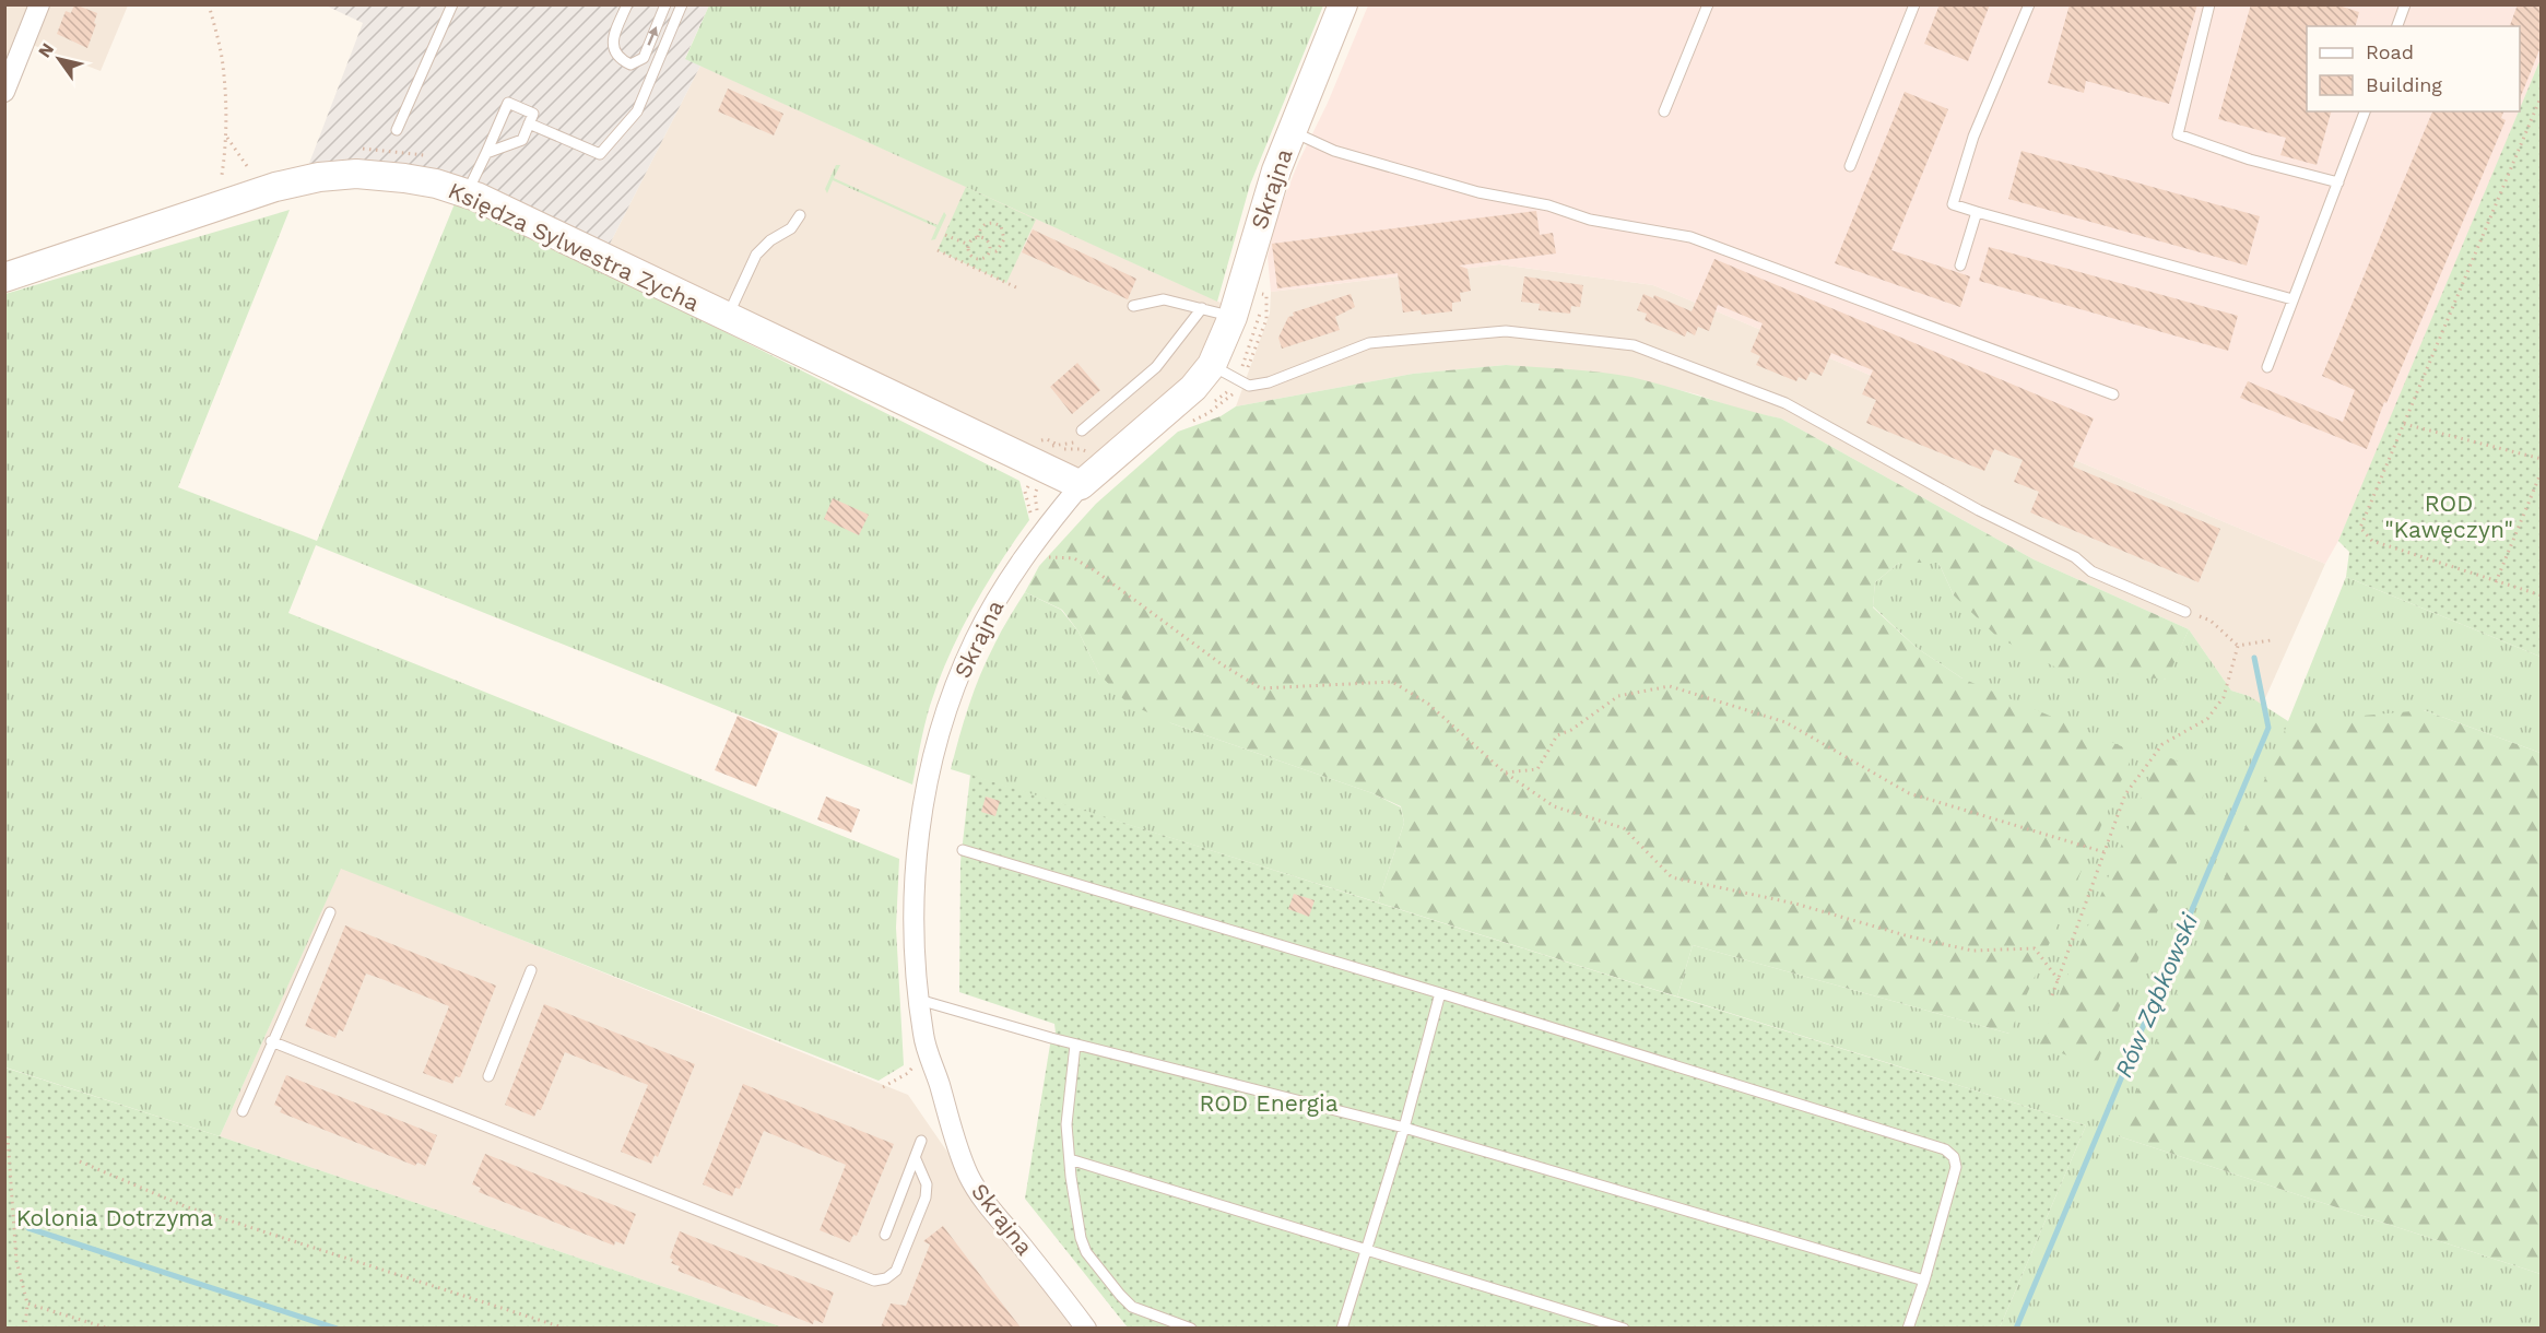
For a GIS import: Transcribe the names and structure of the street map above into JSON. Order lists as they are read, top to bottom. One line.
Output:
{"streets":{"street":["Skrajna","Księdza Sylwestra Zycha"]},"crossings":[["Skrajna","Księdza Sylwestra Zycha"]],"water":["Rów Ząbkowski"],"parks":["ROD \"Kawęczyn\"","ROD Energia","Kolonia Dotrzyma"],"legend":["Road","Building"],"north":"top left"}
